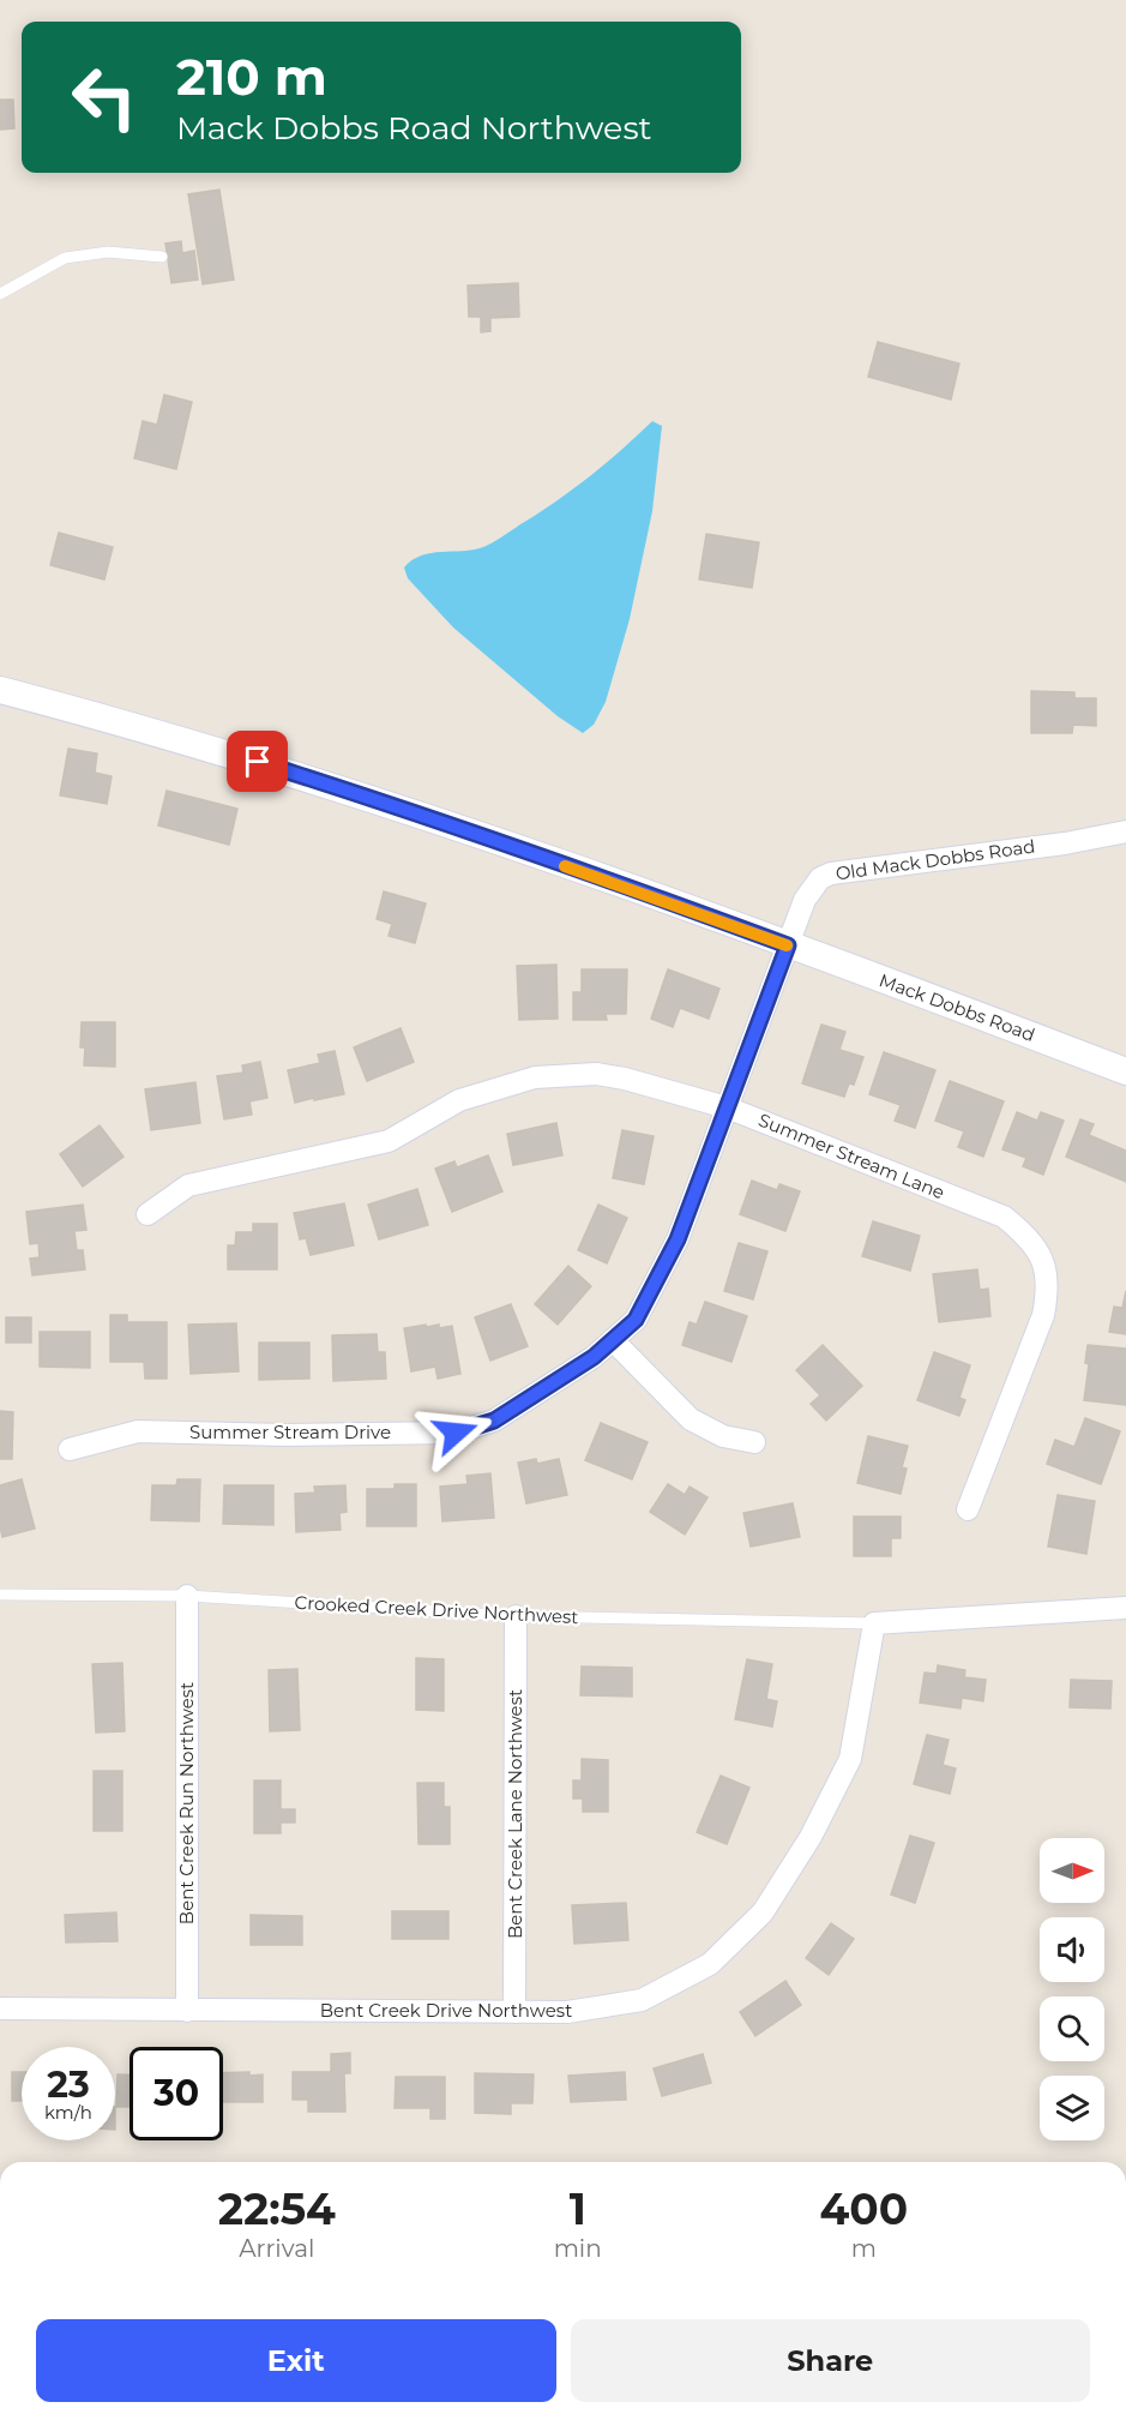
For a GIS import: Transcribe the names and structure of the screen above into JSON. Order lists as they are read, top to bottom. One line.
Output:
{"streets":{"street":["Old Mack Dobbs Road","Mack Dobbs Road","Summer Stream Lane","Summer Stream Drive","Bent Creek Run Northwest","Bent Creek Lane Northwest","Bent Creek Drive Northwest"],"lane":["Crooked Creek Drive Northwest"]},"crossings":[["Old Mack Dobbs Road","Mack Dobbs Road"],["Old Mack Dobbs Road","Summer Stream Drive"],["Mack Dobbs Road","Summer Stream Drive"],["Summer Stream Lane","Summer Stream Drive"],["Crooked Creek Drive Northwest","Bent Creek Run Northwest"],["Crooked Creek Drive Northwest","Bent Creek Lane Northwest"],["Crooked Creek Drive Northwest","Bent Creek Drive Northwest"],["Bent Creek Run Northwest","Bent Creek Drive Northwest"],["Bent Creek Lane Northwest","Bent Creek Drive Northwest"]],"north":"right","page":{"turn":["210 m","Mack Dobbs Road Northwest"],"speed":"23 km/h","limit":"30","eta":["22:54","Arrival","1","min","400","m"],"buttons":["Exit","Share"]}}
